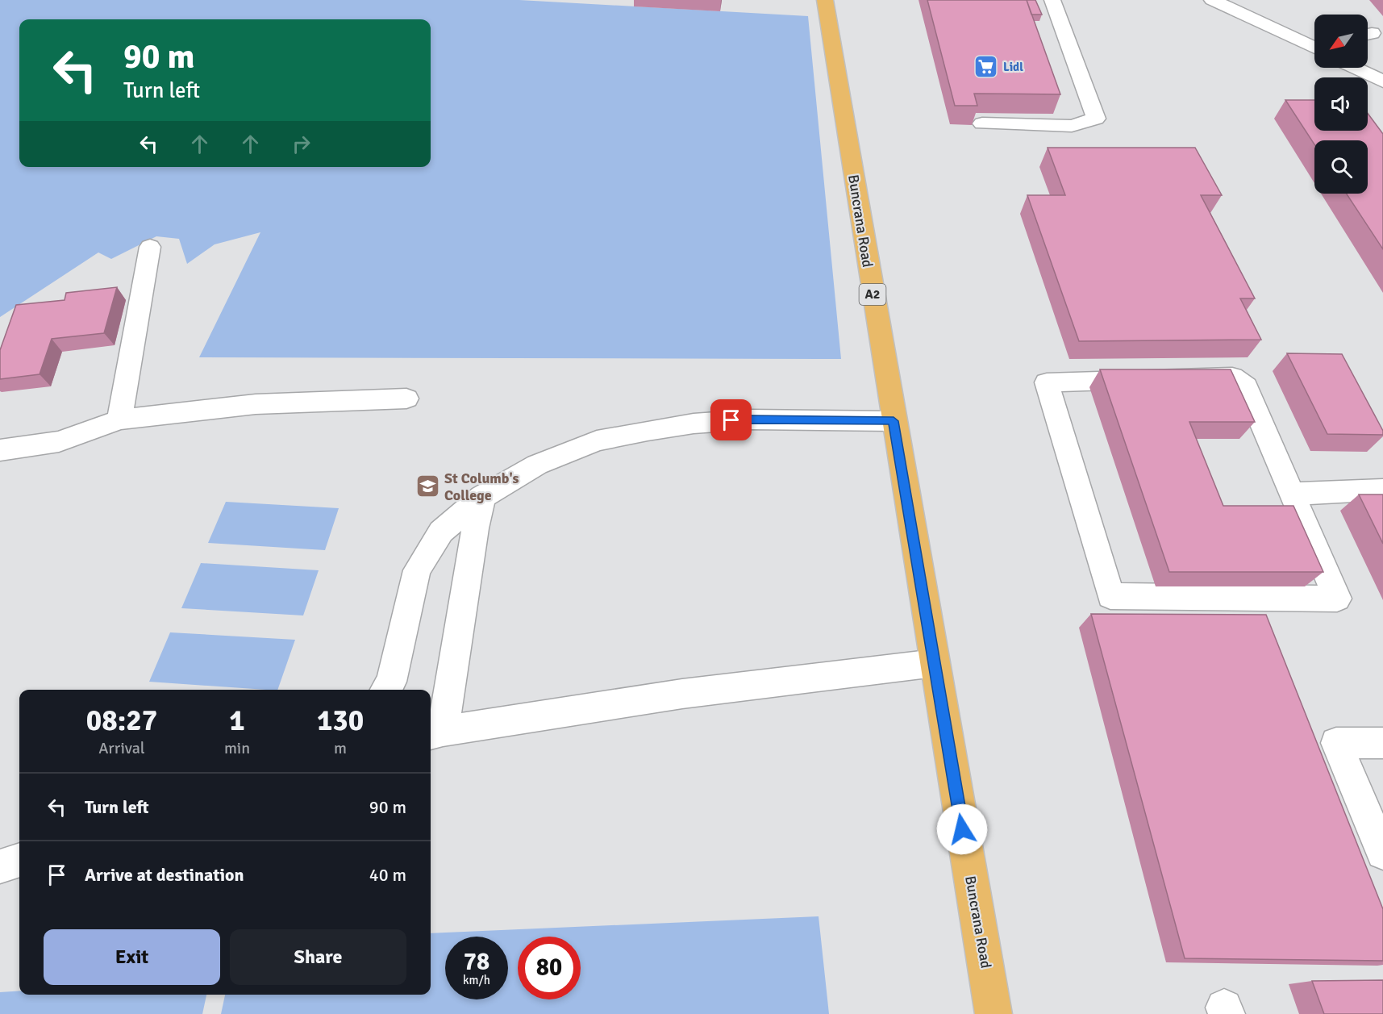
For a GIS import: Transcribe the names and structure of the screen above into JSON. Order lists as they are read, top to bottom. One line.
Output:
{"streets":{"highway":["Buncrana Road","A2"]},"places":{"supermarket":["Lidl"],"school or university":["St Columb's College"]},"north":"bottom left","page":{"turn":["90 m","Turn left"],"eta":["08:27","Arrival","1","min","130","m"],"list":[{"name":"Turn left","value":"90 m"},{"name":"Arrive at destination","value":"40 m"}],"buttons":["Exit","Share"],"speed":"78 km/h","limit":"80"}}
